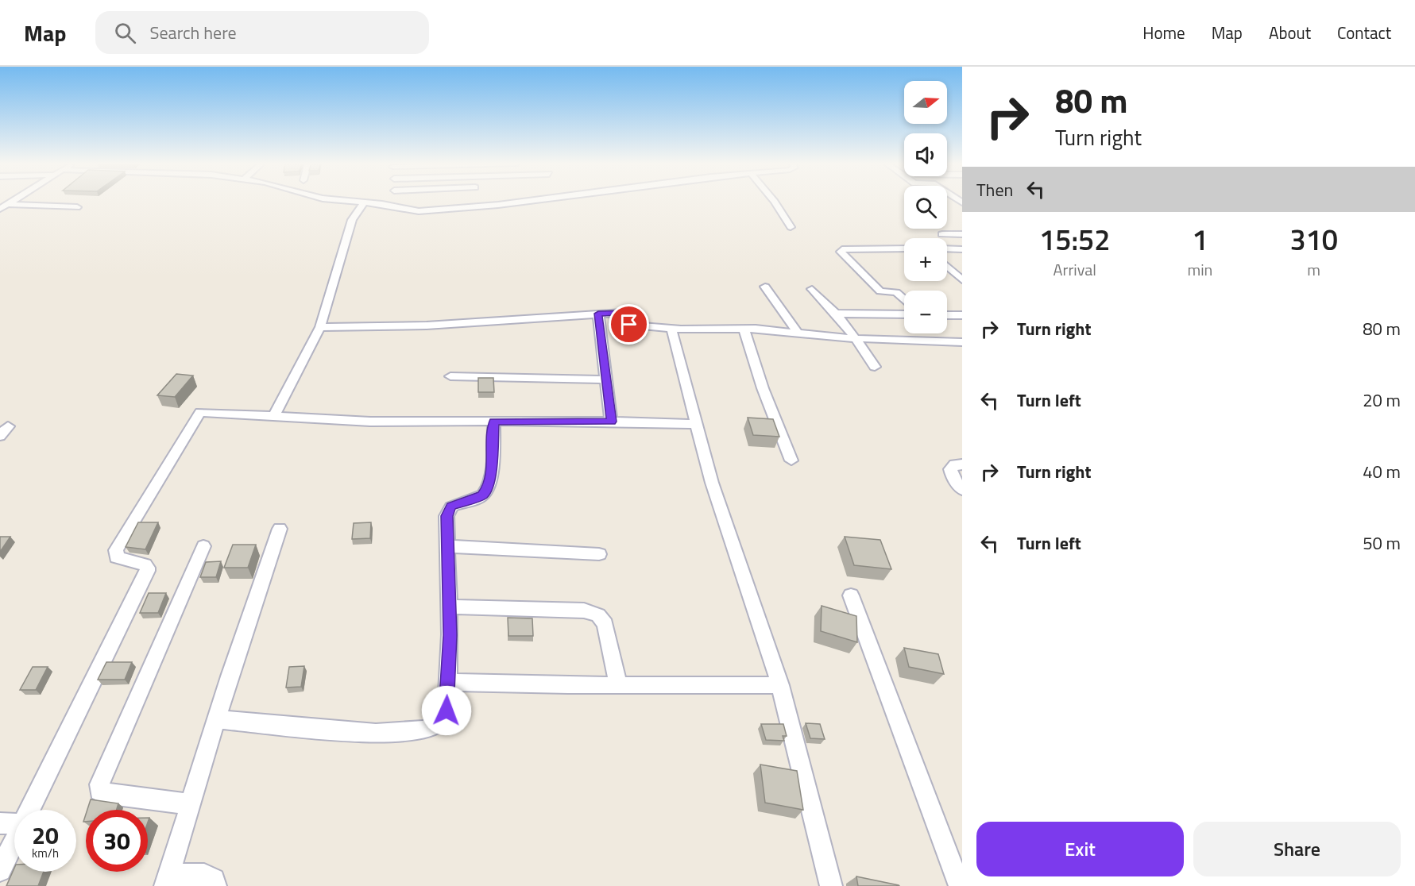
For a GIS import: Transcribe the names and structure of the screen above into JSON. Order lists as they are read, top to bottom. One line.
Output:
{"north":"right","page":{"header":"Map","search":"Search here","nav":["Home","Map","About","Contact"],"turn":["80 m","Turn right"],"map_buttons":["+","−"],"then":"Then","eta":["15:52","Arrival","1","min","310","m"],"list":[{"name":"Turn right","value":"80 m"},{"name":"Turn left","value":"20 m"},{"name":"Turn right","value":"40 m"},{"name":"Turn left","value":"50 m"}],"speed":"20 km/h","limit":"30","buttons":["Exit","Share"]}}
